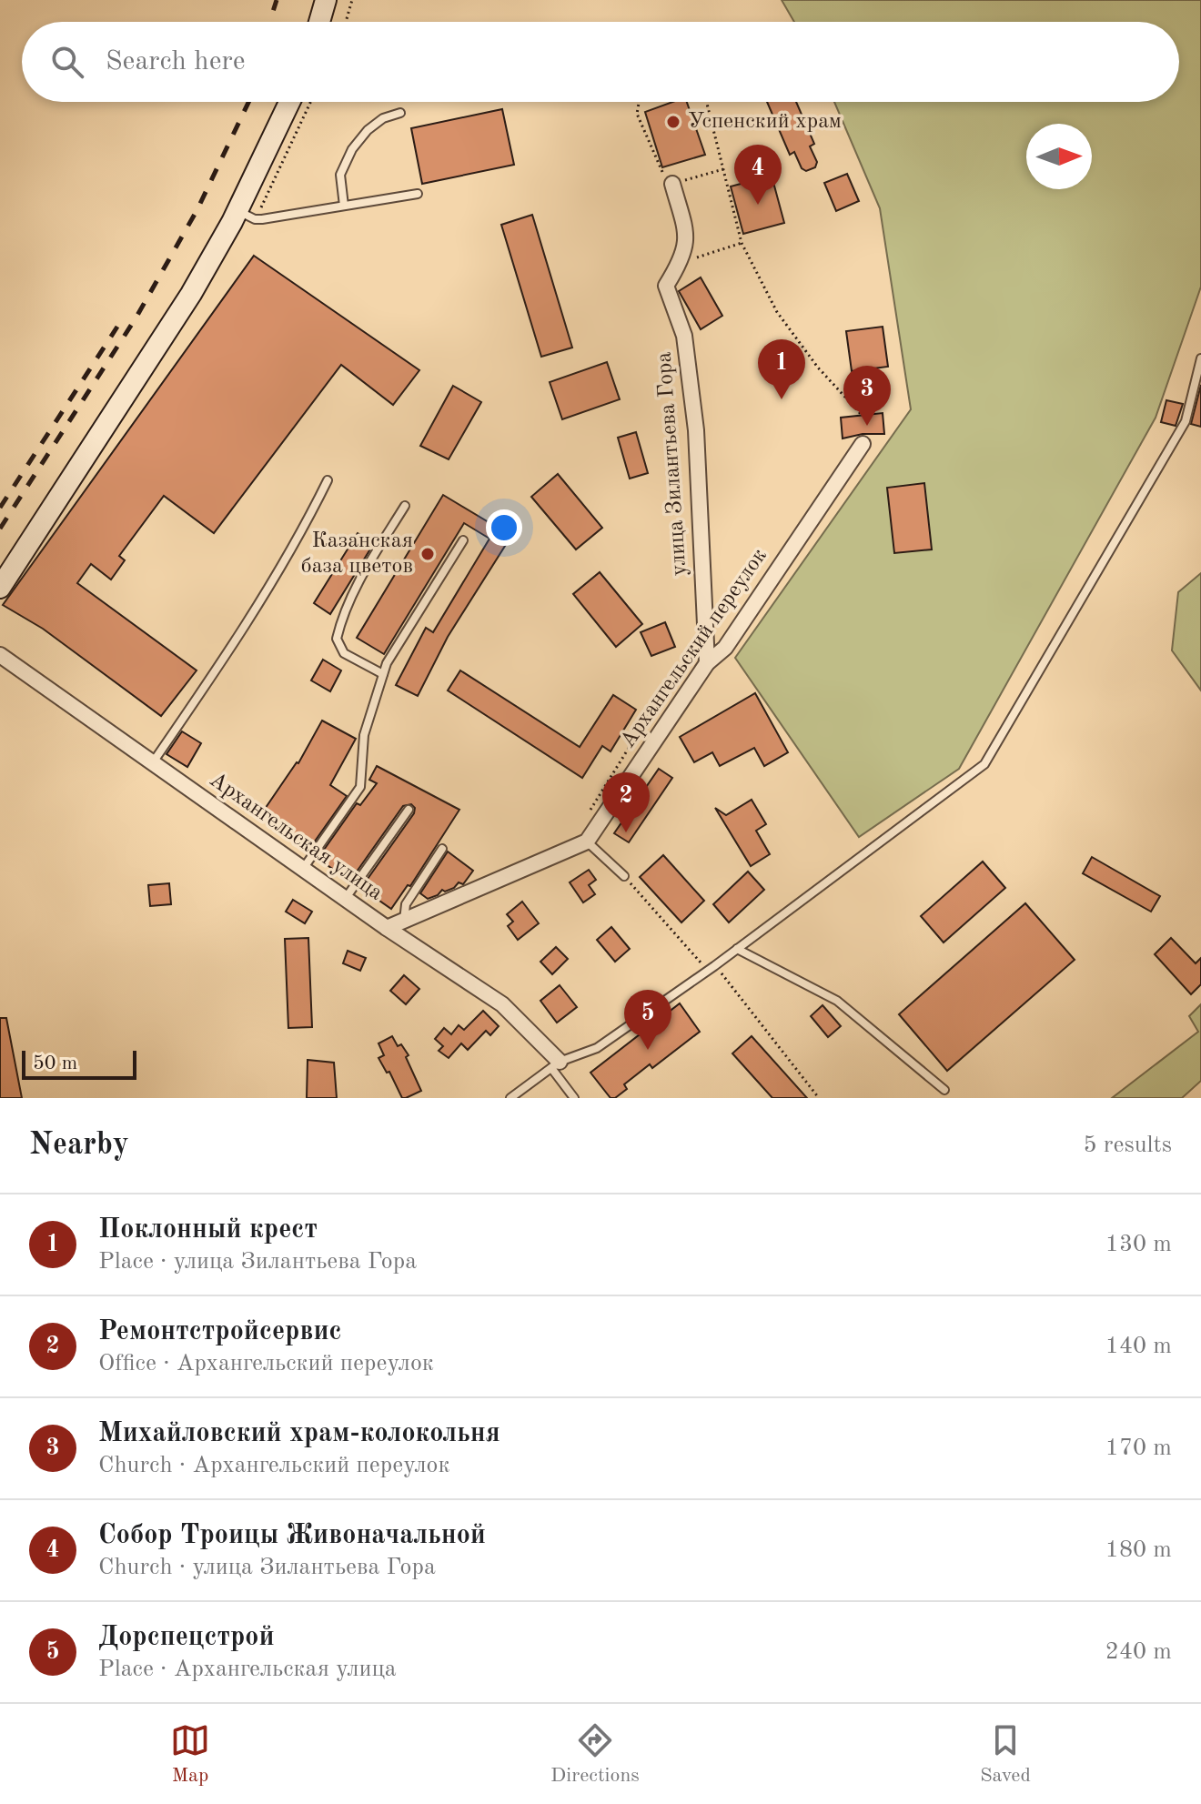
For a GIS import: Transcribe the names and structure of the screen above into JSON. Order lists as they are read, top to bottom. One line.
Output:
{"streets":{"street":["улица Зилантьева Гора","Архангельский переулок","Архангельская улица"]},"crossings":[["улица Зилантьева Гора","Архангельский переулок"]],"places":["Успенский храм","Казанская база цветов"],"scale_bar":"50 m","north":"right","page":{"search":"Search here","pins":["4","1","3","2","5"],"scale":"50 m","heading":["Nearby","5 results"],"list":[{"mark":"1","name":"Поклонный крест","note":"Place · улица Зилантьева Гора","value":"130 m"},{"mark":"2","name":"Ремонтстройсервис","note":"Office · Архангельский переулок","value":"140 m"},{"mark":"3","name":"Михайловский храм-колокольня","note":"Church · Архангельский переулок","value":"170 m"},{"mark":"4","name":"Собор Троицы Живоначальной","note":"Church · улица Зилантьева Гора","value":"180 m"},{"mark":"5","name":"Дорспецстрой","note":"Place · Архангельская улица","value":"240 m"}],"nav":["Map","Directions","Saved"]}}
